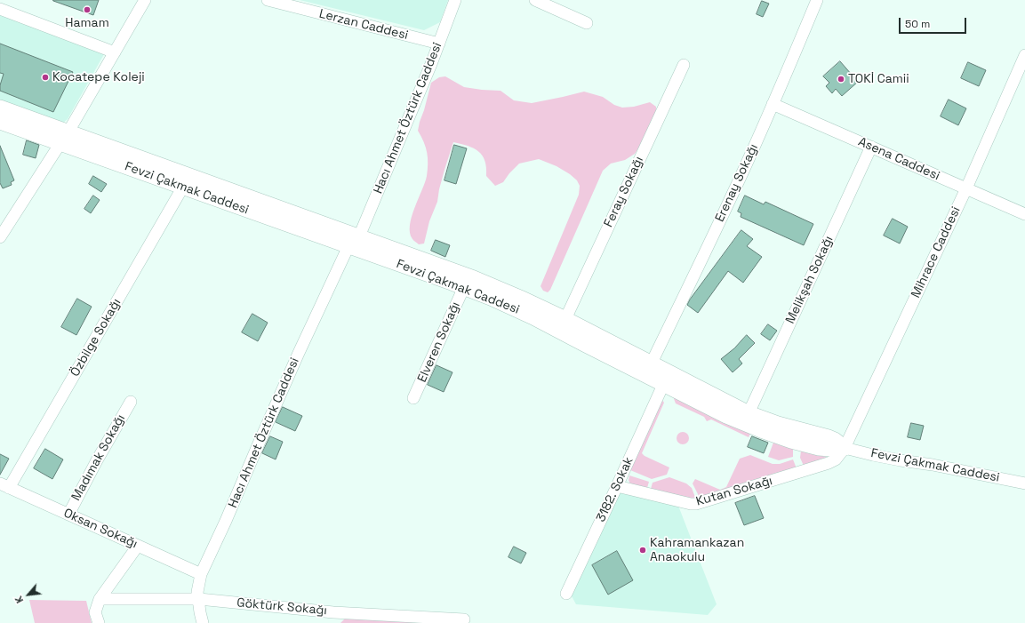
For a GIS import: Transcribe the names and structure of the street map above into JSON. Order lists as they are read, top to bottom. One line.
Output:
{"streets":{"main road":["Fevzi Çakmak Caddesi"],"street":["Lerzan Caddesi","Hacı Ahmet Öztürk Caddesi","Asena Caddesi","Erenay Sokağı","Feray Sokağı","Mihrace Caddesi","Melikşah Sokağı","Özbilge Sokağı","Elveren Sokağı","Madımak Sokağı","3182. Sokak","Kutan Sokağı","Oksan Sokağı","Göktürk Sokağı"]},"crossings":[["Lerzan Caddesi","Hacı Ahmet Öztürk Caddesi"],["Hacı Ahmet Öztürk Caddesi","Fevzi Çakmak Caddesi"],["Hacı Ahmet Öztürk Caddesi","Oksan Sokağı"],["Hacı Ahmet Öztürk Caddesi","Göktürk Sokağı"],["Asena Caddesi","Erenay Sokağı"],["Asena Caddesi","Mihrace Caddesi"],["Asena Caddesi","Melikşah Sokağı"],["Erenay Sokağı","Fevzi Çakmak Caddesi"],["Fevzi Çakmak Caddesi","Feray Sokağı"],["Fevzi Çakmak Caddesi","Mihrace Caddesi"],["Fevzi Çakmak Caddesi","Melikşah Sokağı"],["Fevzi Çakmak Caddesi","Özbilge Sokağı"],["Fevzi Çakmak Caddesi","Elveren Sokağı"],["Fevzi Çakmak Caddesi","3182. Sokak"],["Fevzi Çakmak Caddesi","Kutan Sokağı"],["Mihrace Caddesi","Kutan Sokağı"],["Özbilge Sokağı","Oksan Sokağı"],["Madımak Sokağı","Oksan Sokağı"],["3182. Sokak","Kutan Sokağı"]],"places":["Hamam","Kocatepe Koleji","TOKİ Camii","Kahramankazan Anaokulu"],"scale_bar":"50 m","north":"bottom left"}
